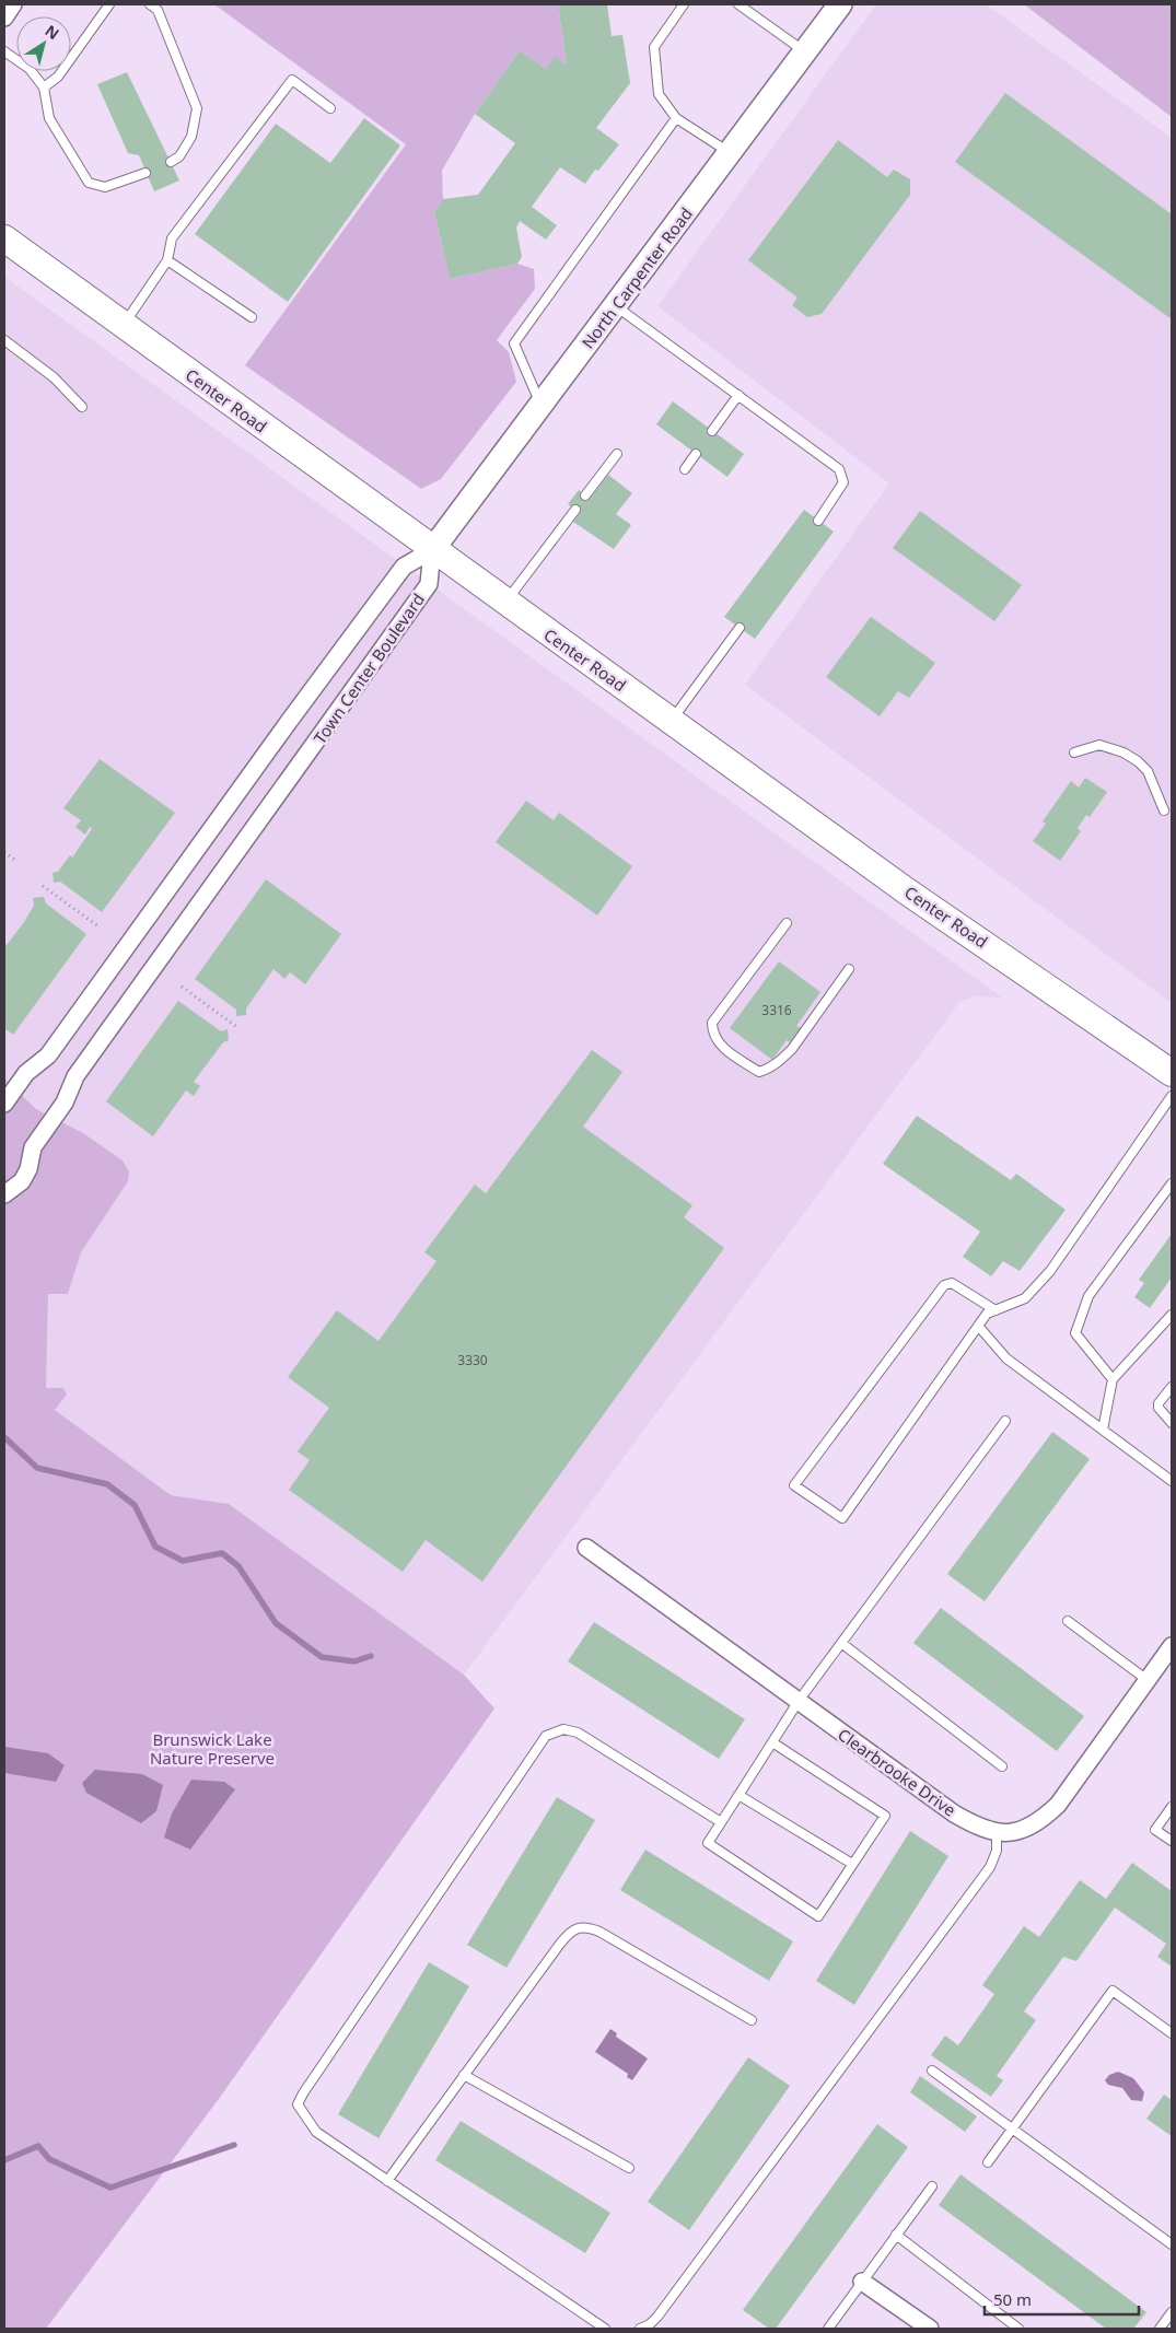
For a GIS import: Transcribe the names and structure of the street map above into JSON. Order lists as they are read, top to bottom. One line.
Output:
{"streets":{"main road":["Center Road"],"street":["North Carpenter Road","Town Center Boulevard","Clearbrooke Drive"]},"crossings":[["North Carpenter Road","Center Road"],["North Carpenter Road","Town Center Boulevard"],["Center Road","Town Center Boulevard"]],"parks":["Brunswick Lake Nature Preserve"],"house_numbers":["3316","3330"],"scale_bar":"50 m","north":"top right"}
